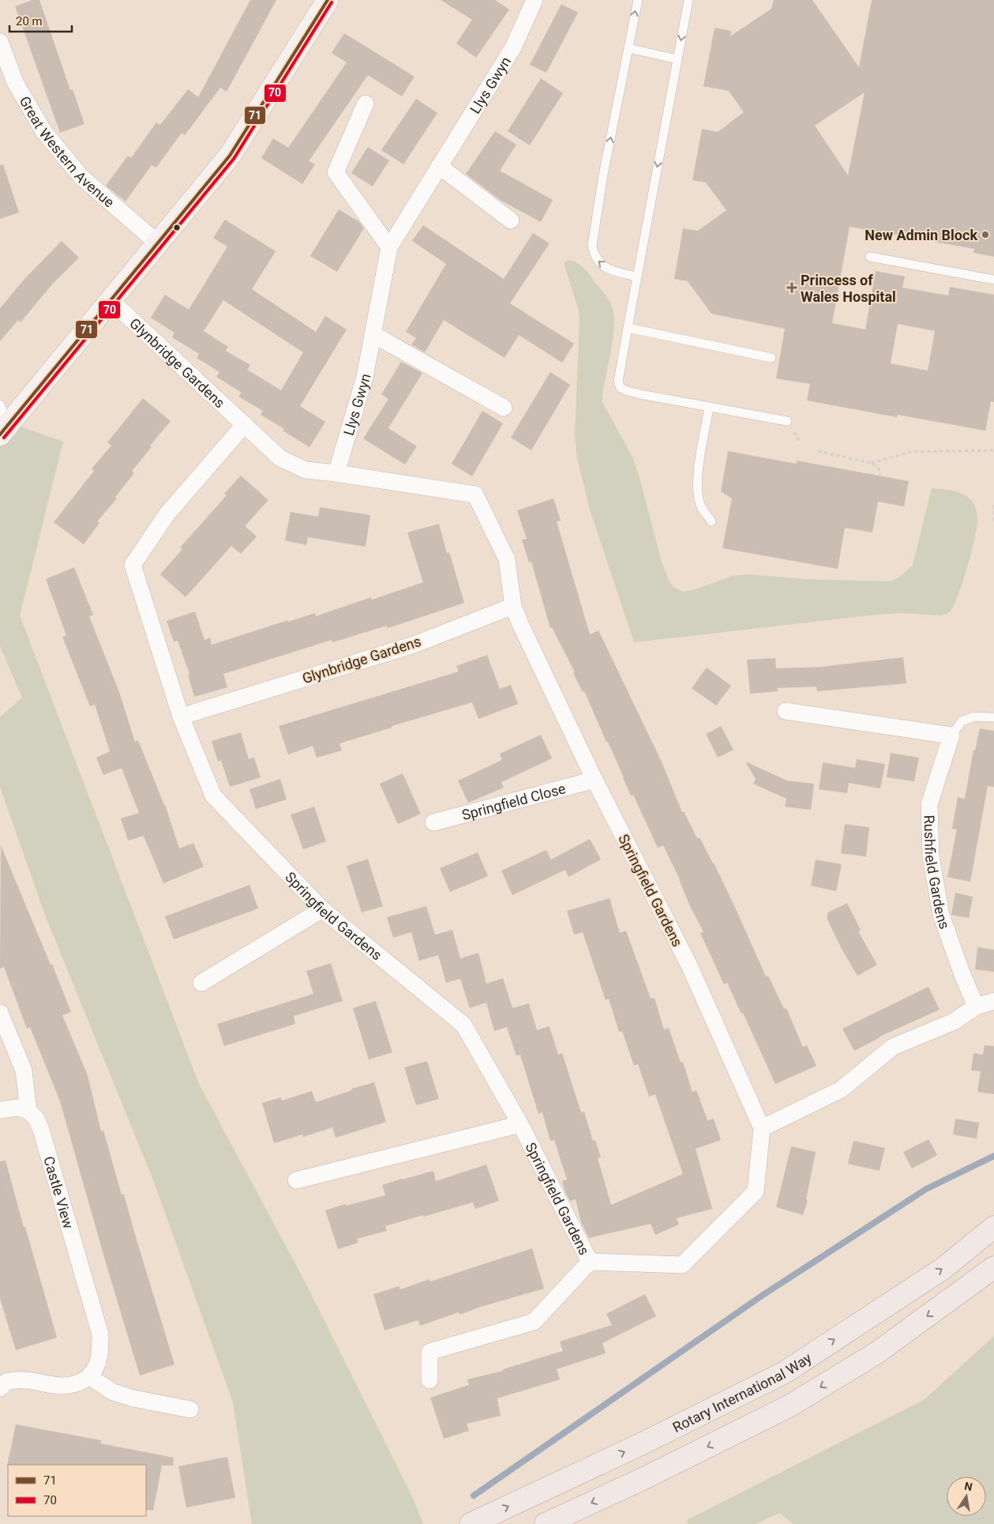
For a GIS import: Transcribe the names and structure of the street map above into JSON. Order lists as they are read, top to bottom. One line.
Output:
{"streets":{"main road":["Rotary International Way"],"street":["Llys Gwyn","Great Western Avenue","Glynbridge Gardens","Springfield Close","Rushfield Gardens","Springfield Gardens","Castle View"]},"crossings":[["Llys Gwyn","Glynbridge Gardens"],["Glynbridge Gardens","Springfield Gardens"],["Springfield Close","Springfield Gardens"]],"places":{"other":["New Admin Block"],"health":["Princess of Wales Hospital"]},"lines":["transit line 71","transit line 70"],"legend":["71","70"],"scale_bar":"20 m","north":"top"}
